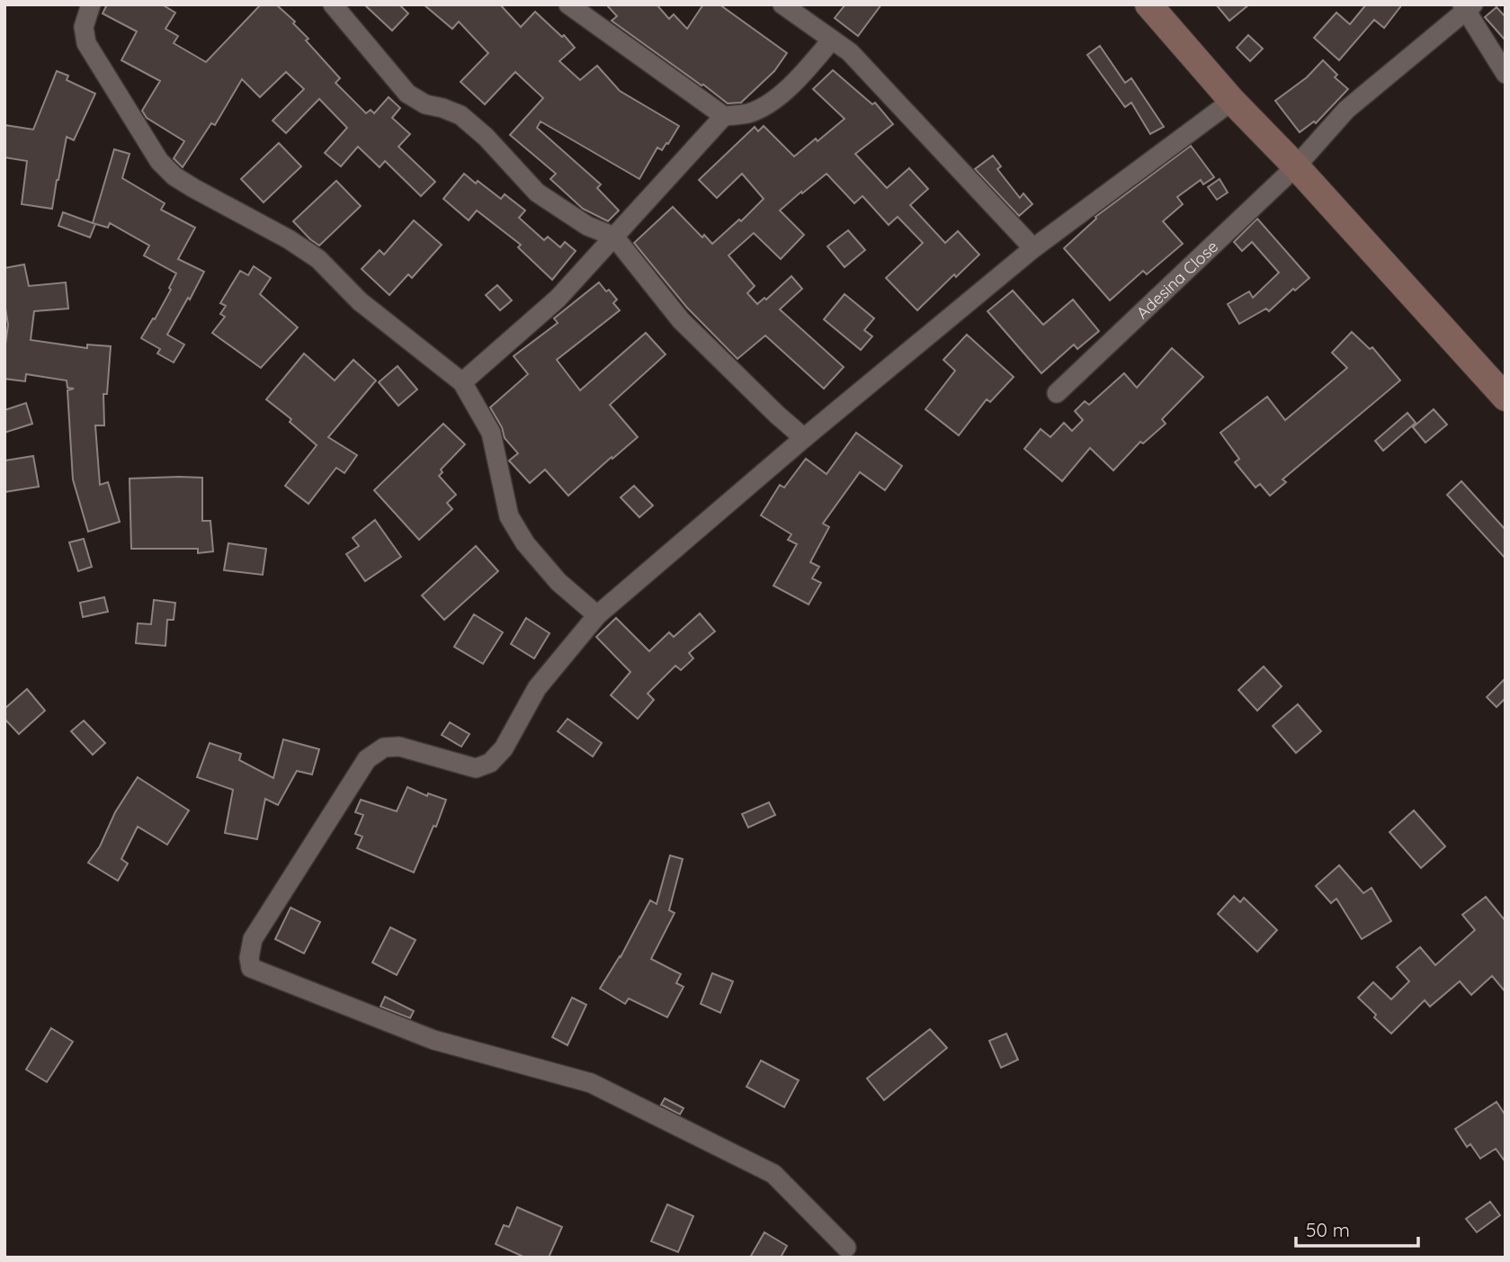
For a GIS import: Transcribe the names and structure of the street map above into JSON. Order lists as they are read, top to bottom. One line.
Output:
{"streets":{"street":["Adesina Close"]},"scale_bar":"50 m"}
